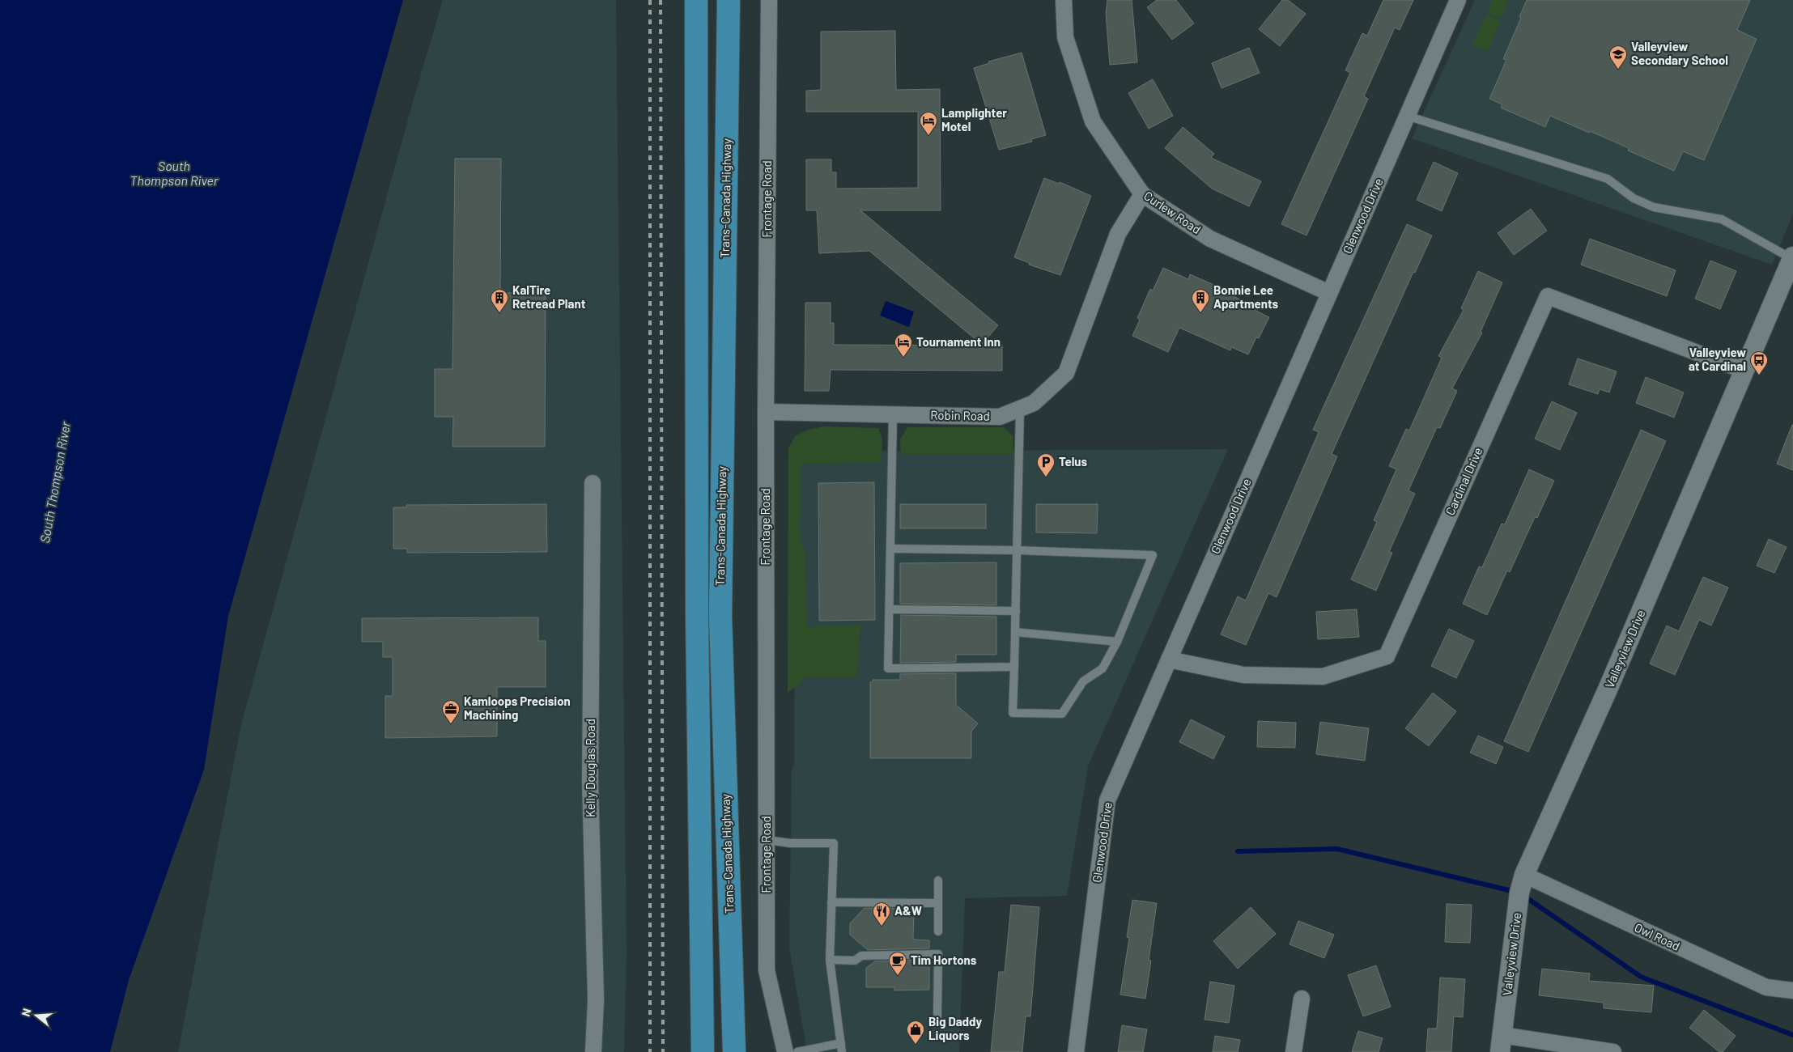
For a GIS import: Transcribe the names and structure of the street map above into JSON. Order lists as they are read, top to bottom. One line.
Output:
{"streets":{"highway":["Trans-Canada Highway"],"street":["Frontage Road","Curlew Road","Glenwood Drive","Robin Road","Cardinal Drive","Valleyview Drive","Kelly Douglas Road","Owl Road"]},"crossings":[["Frontage Road","Robin Road"],["Curlew Road","Glenwood Drive"],["Curlew Road","Robin Road"],["Glenwood Drive","Cardinal Drive"],["Cardinal Drive","Valleyview Drive"],["Valleyview Drive","Owl Road"]],"water":["South Thompson River"],"places":{"school or university":["Valleyview Secondary School"],"hotel":["Lamplighter Motel","Tournament Inn"],"building":["KalTire Retread Plant","Bonnie Lee Apartments"],"bus stop":["Valleyview at Cardinal"],"parking":["Telus"],"office":["Kamloops Precision Machining"],"restaurant":["A&W"],"cafe":["Tim Hortons"],"shop":["Big Daddy Liquors"]},"north":"left"}
